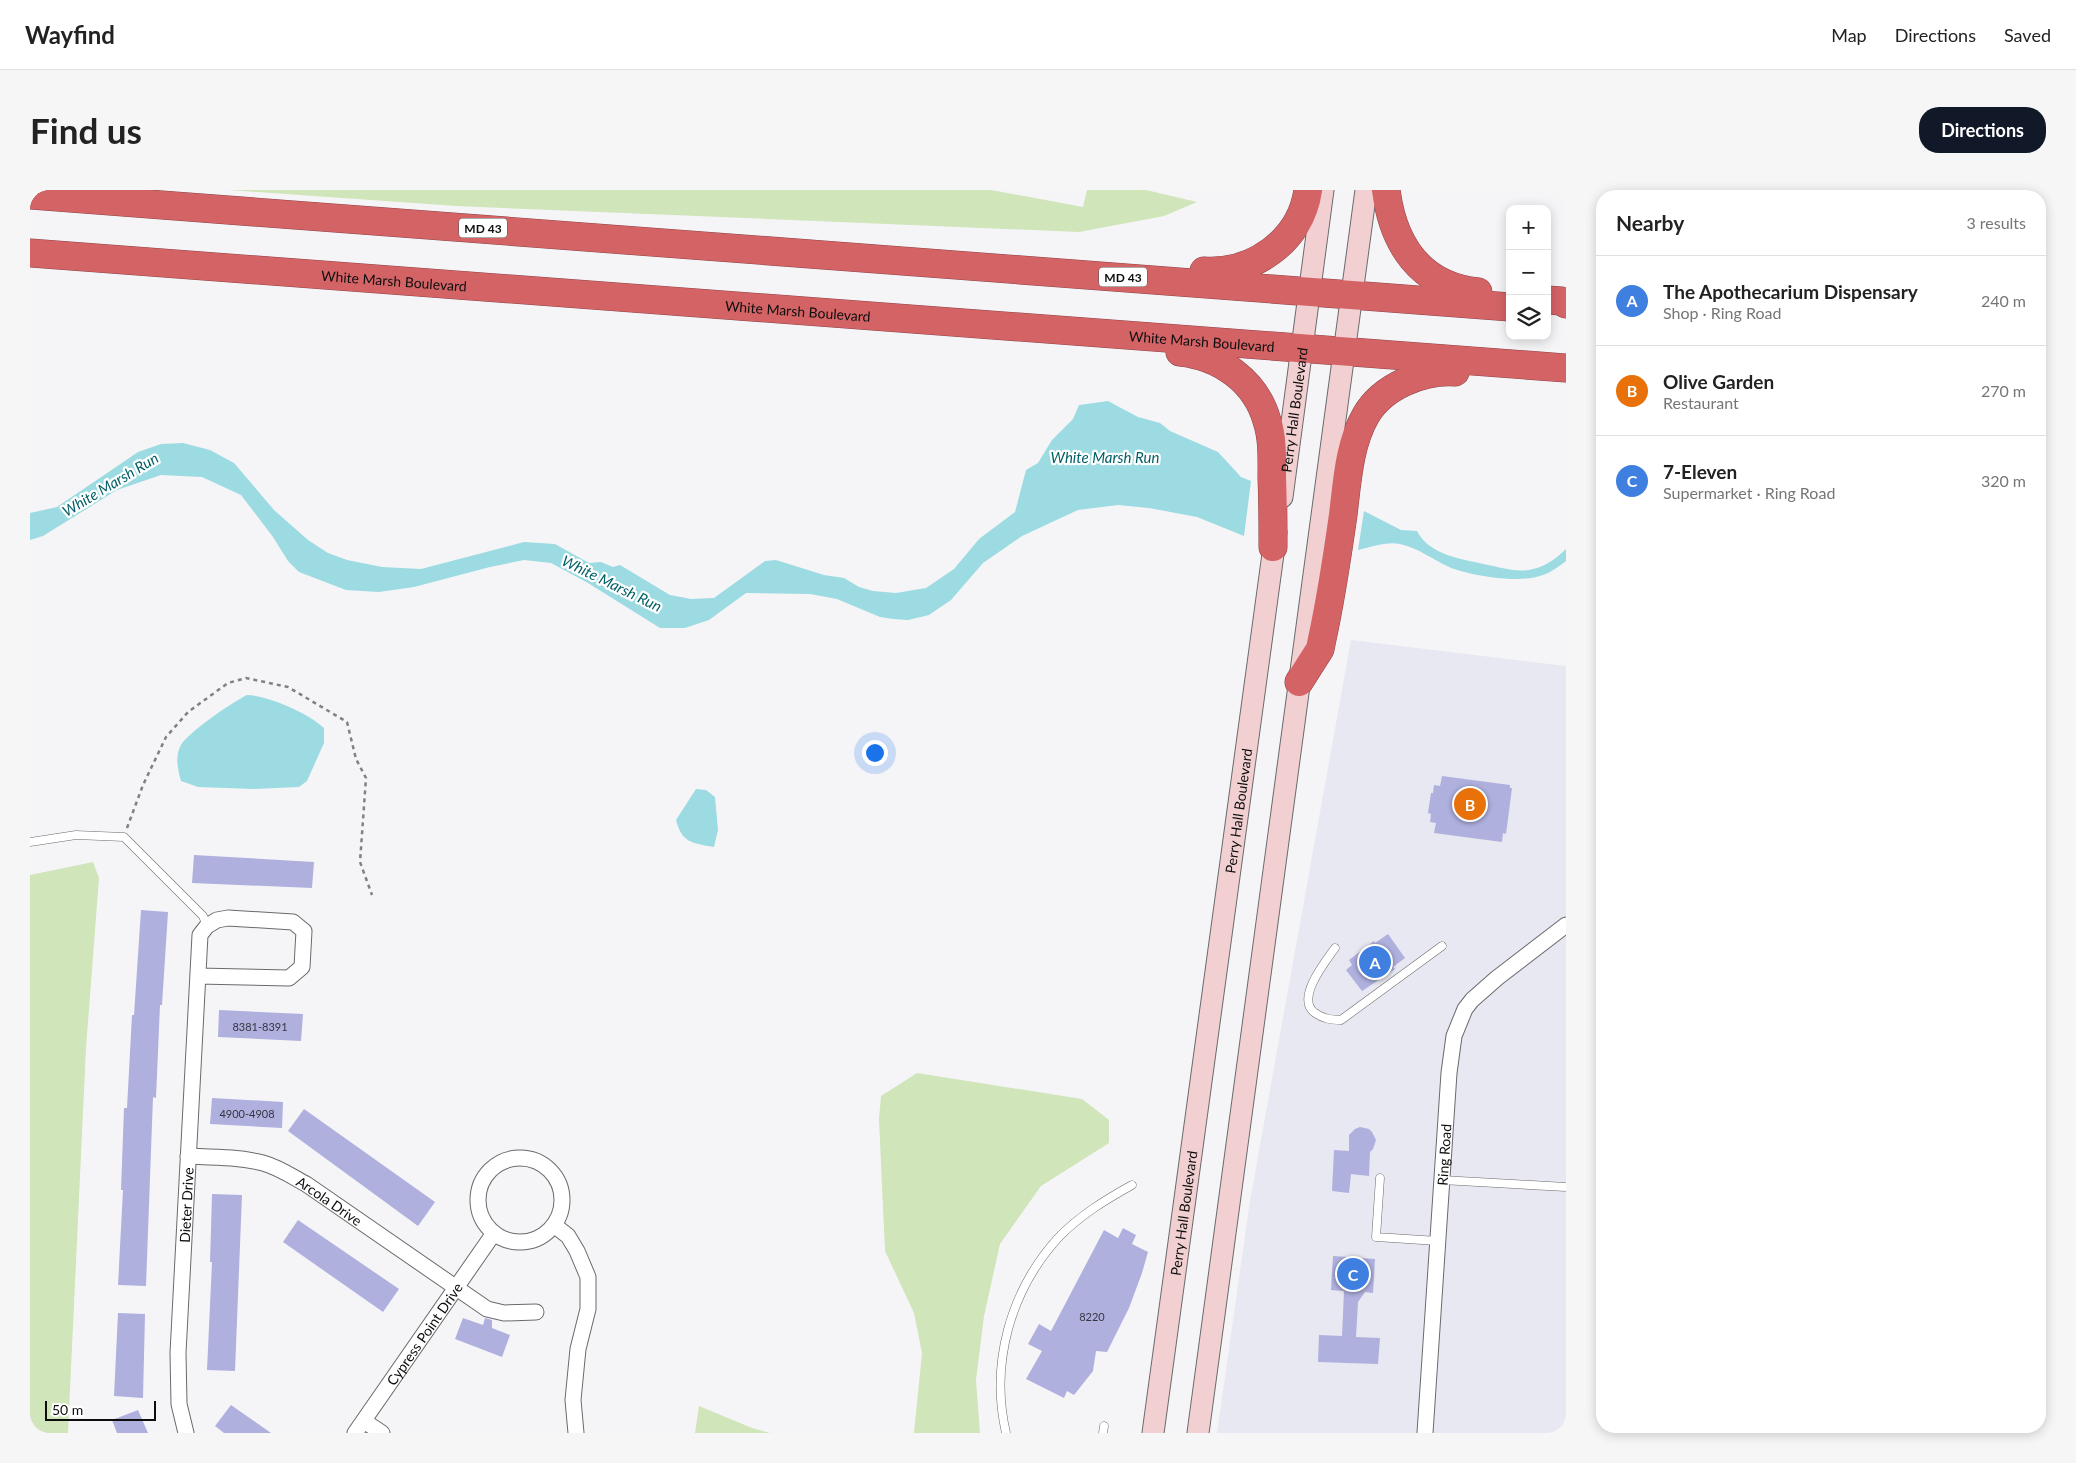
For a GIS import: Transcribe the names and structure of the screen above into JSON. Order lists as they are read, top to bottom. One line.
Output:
{"streets":{"highway":["MD 43","White Marsh Boulevard"],"main road":["Perry Hall Boulevard"],"street":["Ring Road","Arcola Drive","Dieter Drive","Cypress Point Drive"]},"crossings":[["MD 43","Perry Hall Boulevard"],["White Marsh Boulevard","Perry Hall Boulevard"],["Arcola Drive","Dieter Drive"],["Arcola Drive","Cypress Point Drive"]],"water":["White Marsh Run"],"house_numbers":["8381-8391","4900-4908","8220"],"scale_bar":"50 m","page":{"header":"Wayfind","nav":["Map","Directions","Saved"],"buttons":"Directions","title":"Find us","heading":["Nearby","3 results"],"map_buttons":["+","−"],"list":[{"mark":"A","name":"The Apothecarium Dispensary","note":"Shop · Ring Road","value":"240 m"},{"mark":"B","name":"Olive Garden","note":"Restaurant","value":"270 m"},{"mark":"C","name":"7-Eleven","note":"Supermarket · Ring Road","value":"320 m"}],"pins":["B","A","C"],"scale":"50 m"}}
